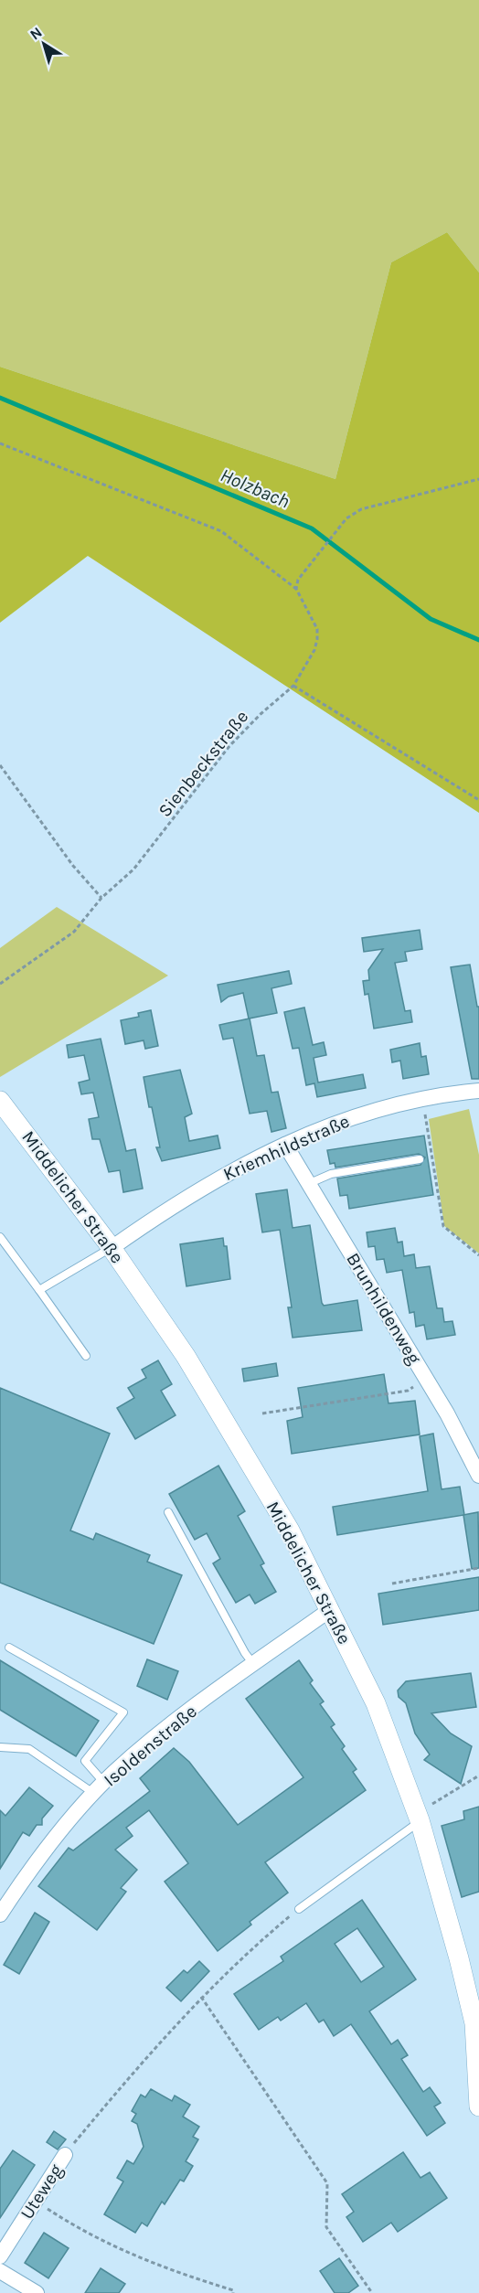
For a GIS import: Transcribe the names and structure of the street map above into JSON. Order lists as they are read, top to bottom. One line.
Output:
{"streets":{"street":["Kriemhildstraße","Middelicher Straße","Brunhildenweg","Isoldenstraße","Uteweg"],"path":["Sienbeckstraße"]},"crossings":[["Kriemhildstraße","Middelicher Straße"],["Kriemhildstraße","Brunhildenweg"],["Middelicher Straße","Isoldenstraße"]],"water":["Holzbach"],"north":"top left"}
